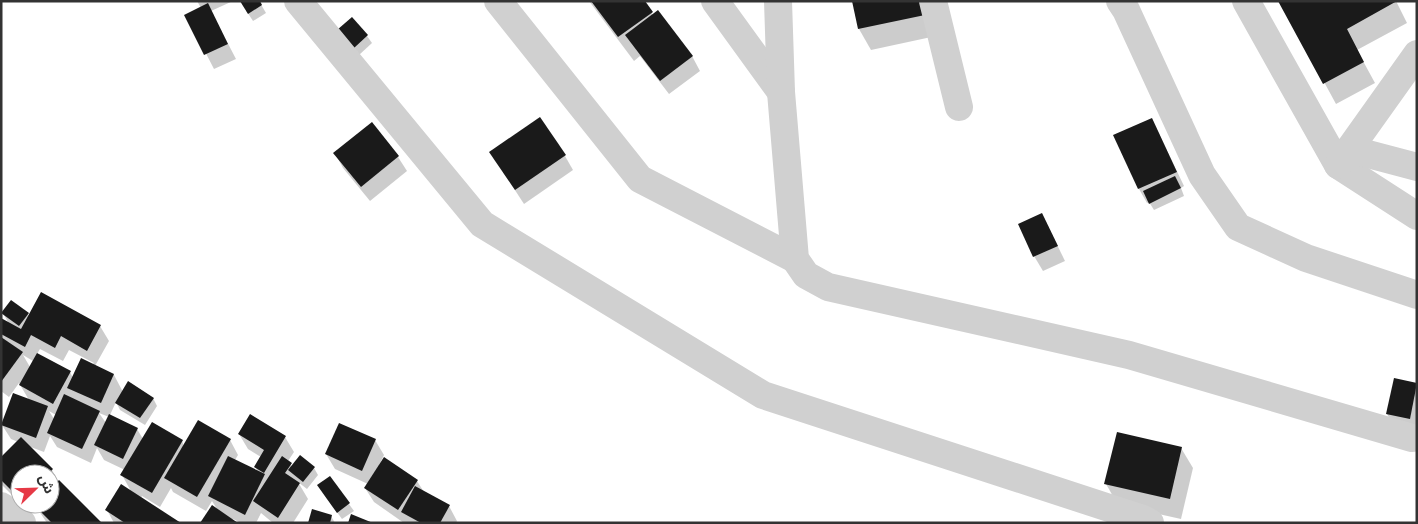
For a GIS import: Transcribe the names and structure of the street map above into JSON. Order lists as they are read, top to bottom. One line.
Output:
{"north":"top right"}
